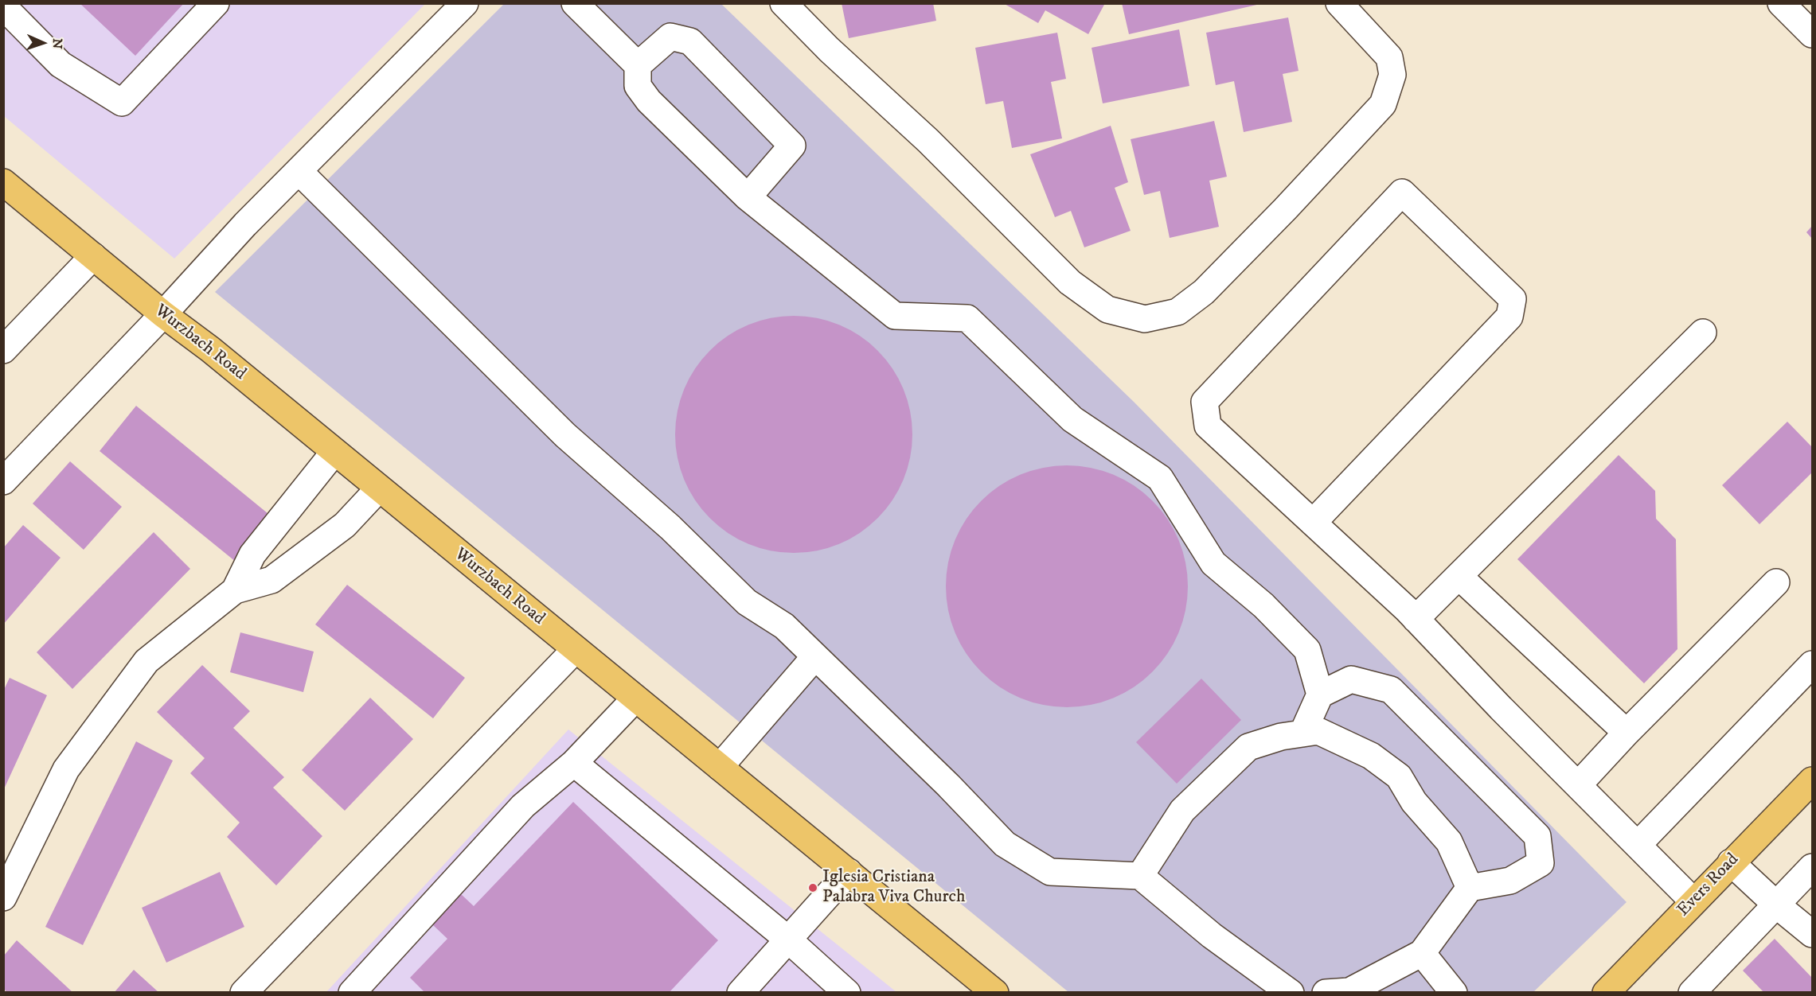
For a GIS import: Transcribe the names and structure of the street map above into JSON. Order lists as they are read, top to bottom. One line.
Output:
{"streets":{"main road":["Wurzbach Road","Evers Road"]},"places":["Iglesia Cristiana Palabra Viva Church"],"north":"right"}
